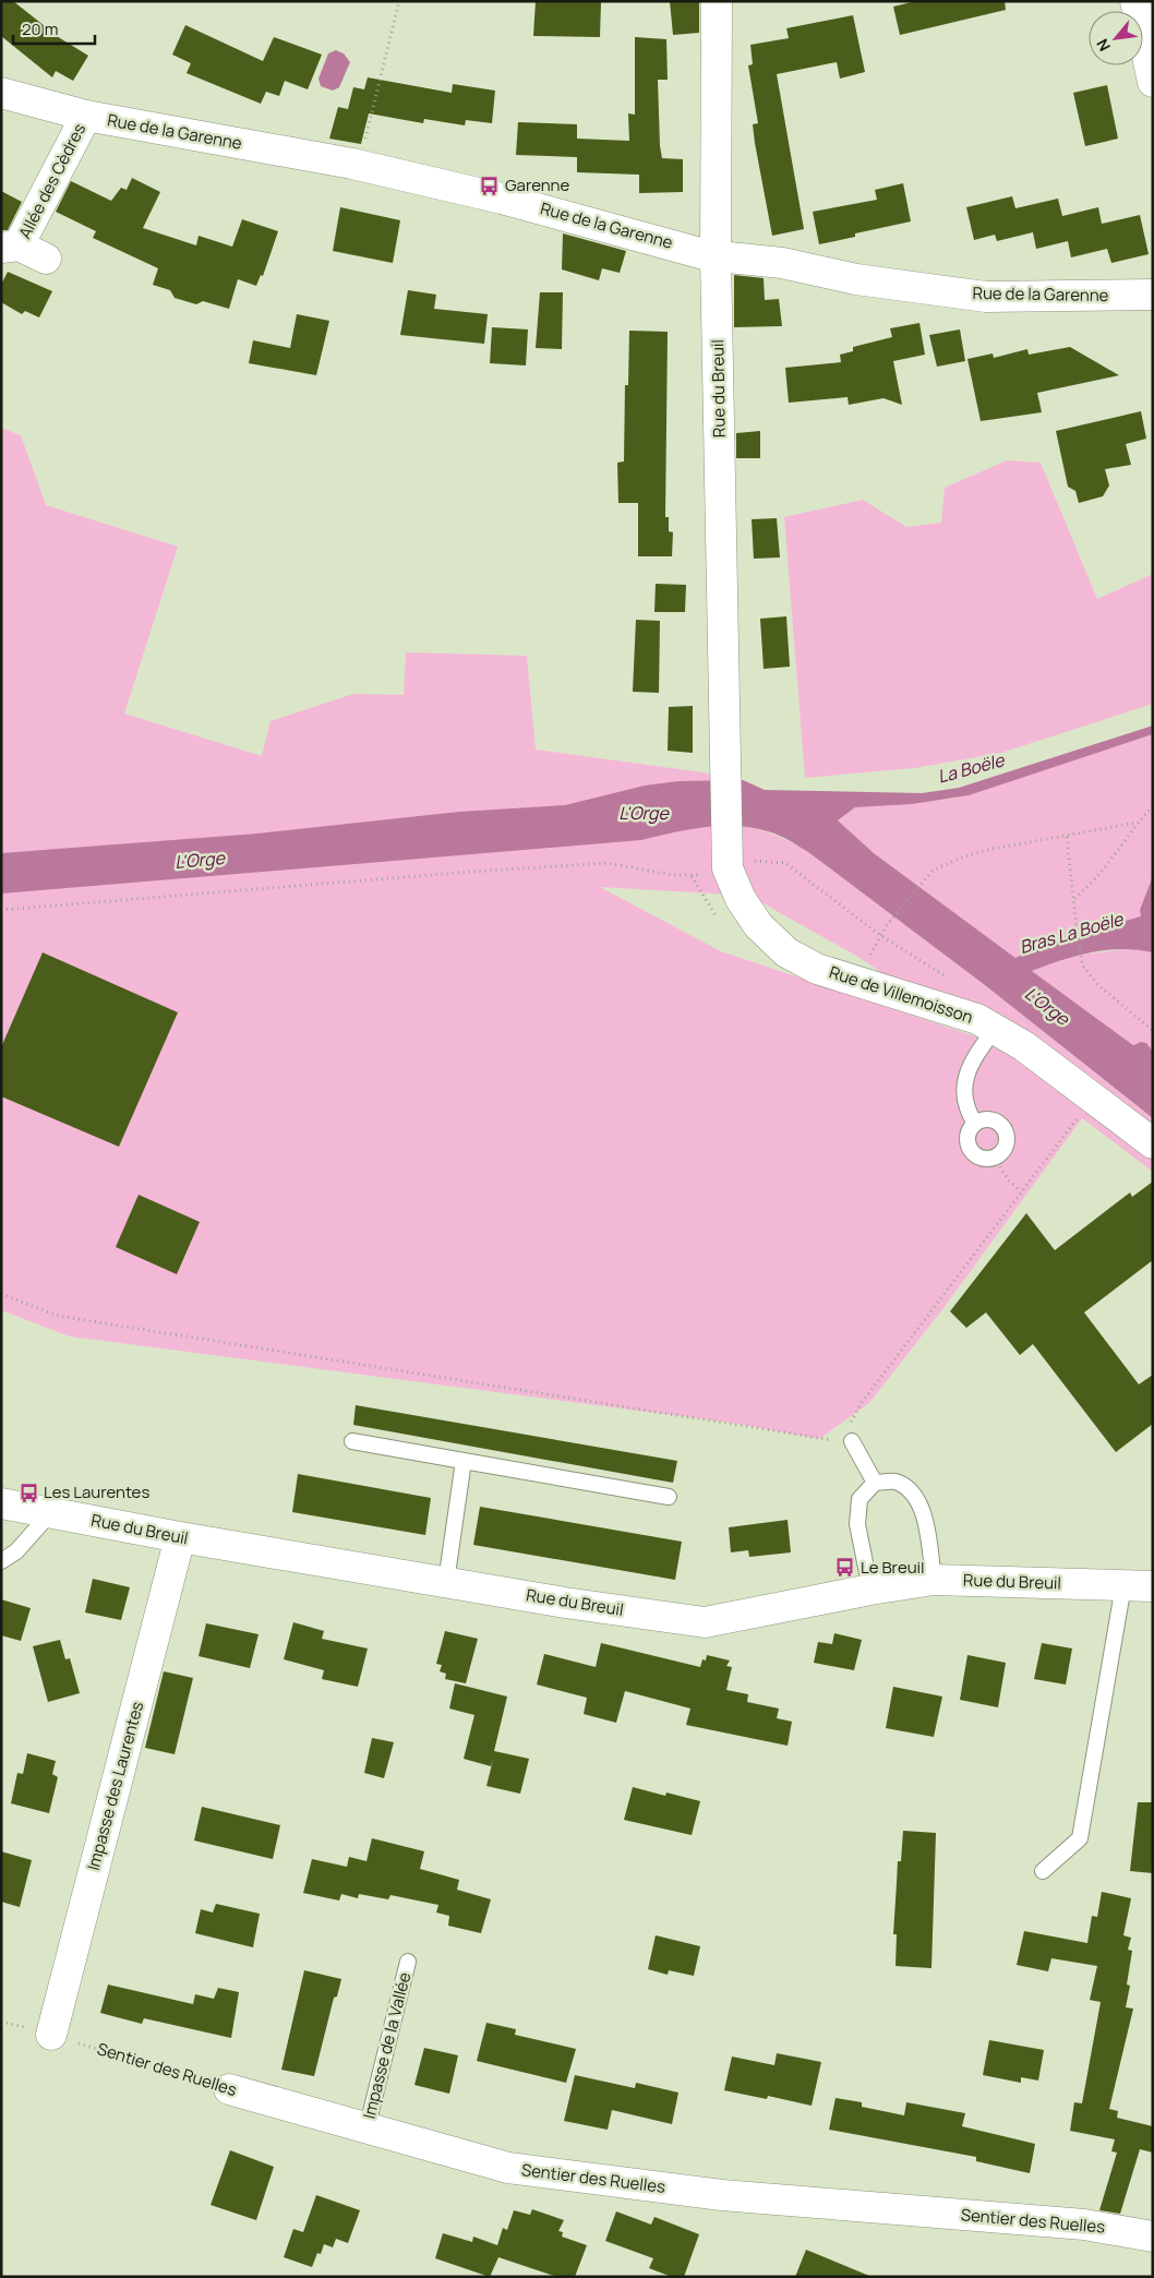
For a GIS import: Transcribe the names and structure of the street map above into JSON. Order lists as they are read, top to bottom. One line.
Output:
{"streets":{"street":["Rue de la Garenne","Allée des Cèdres","Rue du Breuil","Rue de Villemoisson","Impasse des Laurentes","Sentier des Ruelles"],"lane":["Impasse de la Vallée"]},"crossings":[["Rue de la Garenne","Allée des Cèdres"],["Rue de la Garenne","Rue du Breuil"],["Rue du Breuil","Rue de Villemoisson"],["Rue du Breuil","Impasse des Laurentes"],["Impasse des Laurentes","Sentier des Ruelles"],["Impasse de la Vallée","Sentier des Ruelles"]],"water":["La Boële","L'Orge","Bras La Boële"],"places":{"bus stop":["Garenne","Les Laurentes","Le Breuil"]},"scale_bar":"20 m","north":"bottom left"}
